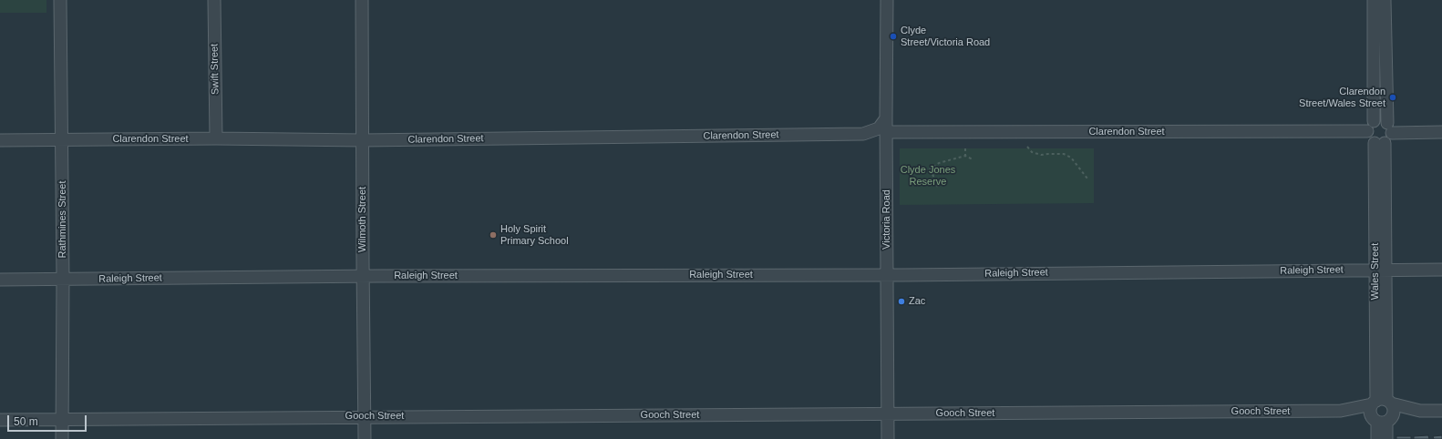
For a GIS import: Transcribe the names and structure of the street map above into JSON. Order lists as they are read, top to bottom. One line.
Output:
{"streets":{"street":["Swift Street","Clarendon Street","Rathmines Street","Wilmoth Street","Victoria Road","Raleigh Street","Wales Street","Gooch Street"]},"crossings":[["Swift Street","Clarendon Street"],["Clarendon Street","Rathmines Street"],["Clarendon Street","Wilmoth Street"],["Clarendon Street","Victoria Road"],["Clarendon Street","Wales Street"],["Rathmines Street","Raleigh Street"],["Rathmines Street","Gooch Street"],["Wilmoth Street","Raleigh Street"],["Wilmoth Street","Gooch Street"],["Victoria Road","Raleigh Street"],["Victoria Road","Gooch Street"],["Raleigh Street","Wales Street"],["Wales Street","Gooch Street"]],"parks":["Clyde Jones Reserve"],"places":["Clyde Street/Victoria Road","Clarendon Street/Wales Street","Holy Spirit Primary School","Zac"],"scale_bar":"50 m"}
